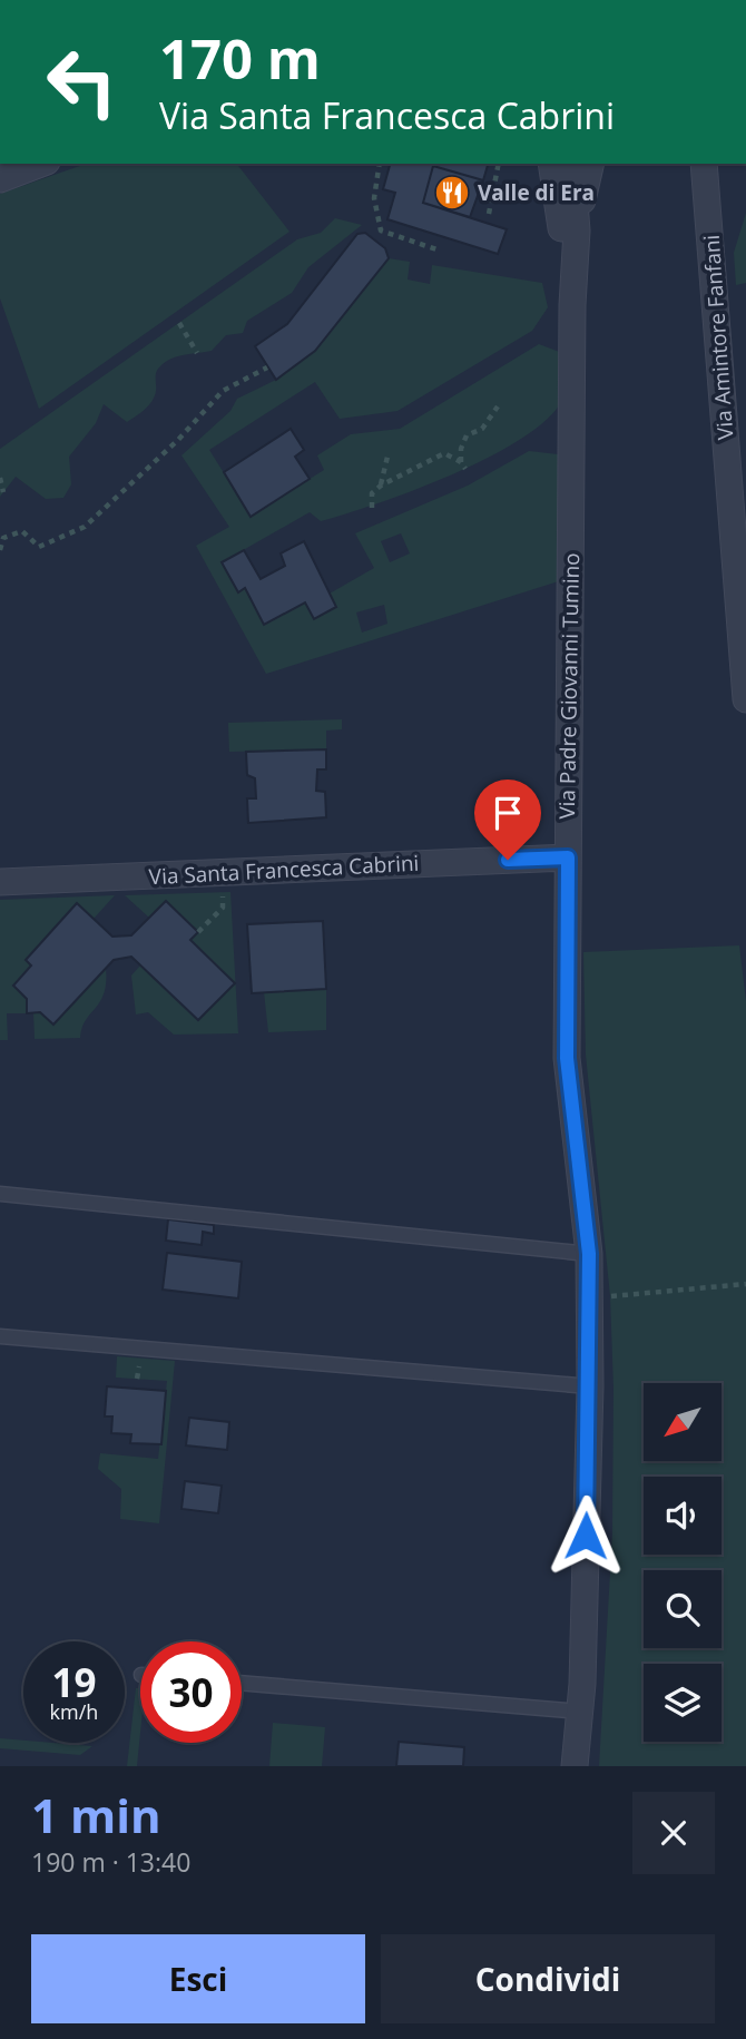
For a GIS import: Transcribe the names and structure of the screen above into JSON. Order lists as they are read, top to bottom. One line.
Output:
{"streets":{"street":["Via Amintore Fanfani","Via Padre Giovanni Tumino","Via Santa Francesca Cabrini"]},"crossings":[["Via Padre Giovanni Tumino","Via Santa Francesca Cabrini"]],"places":{"restaurant":["Valle di Era"]},"north":"bottom left","page":{"turn":["170 m","Via Santa Francesca Cabrini"],"speed":"19 km/h","limit":"30","heading":["1 min","190 m · 13:40"],"buttons":["Esci","Condividi"]}}
